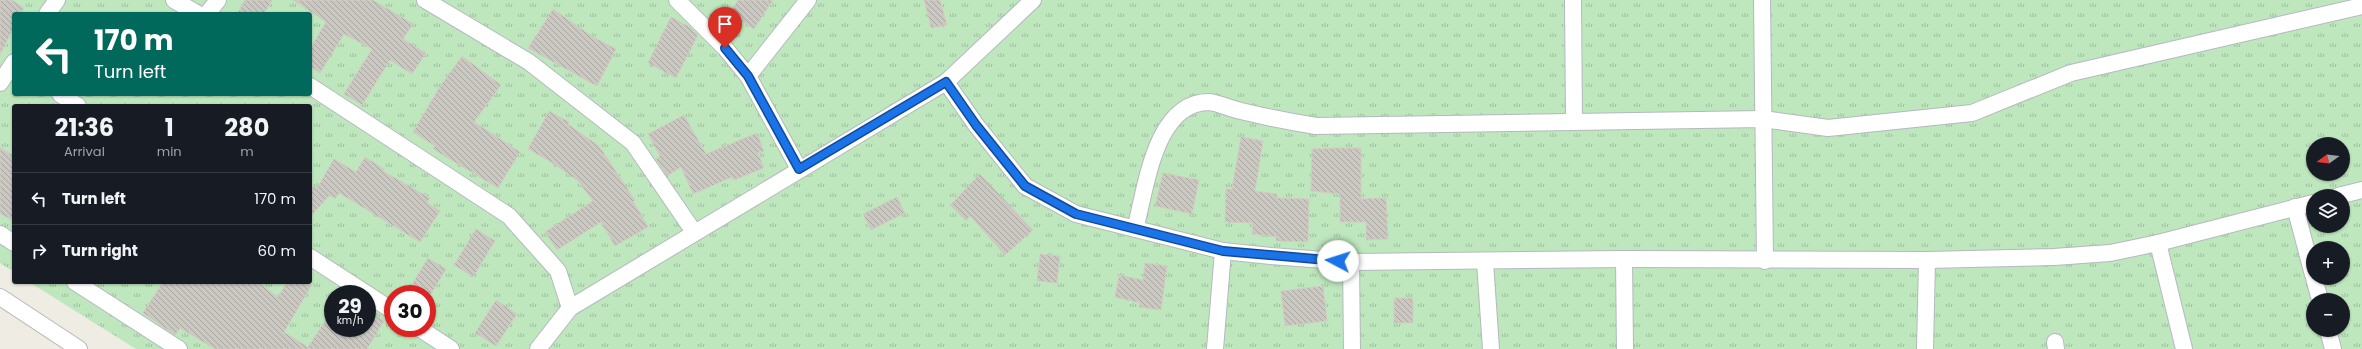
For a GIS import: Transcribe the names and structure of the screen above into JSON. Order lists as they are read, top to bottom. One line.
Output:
{"north":"left","page":{"turn":["170 m","Turn left"],"eta":["21:36","Arrival","1","min","280","m"],"map_buttons":["+","−"],"list":[{"name":"Turn left","value":"170 m"},{"name":"Turn right","value":"60 m"}],"speed":"29 km/h","limit":"30"}}
